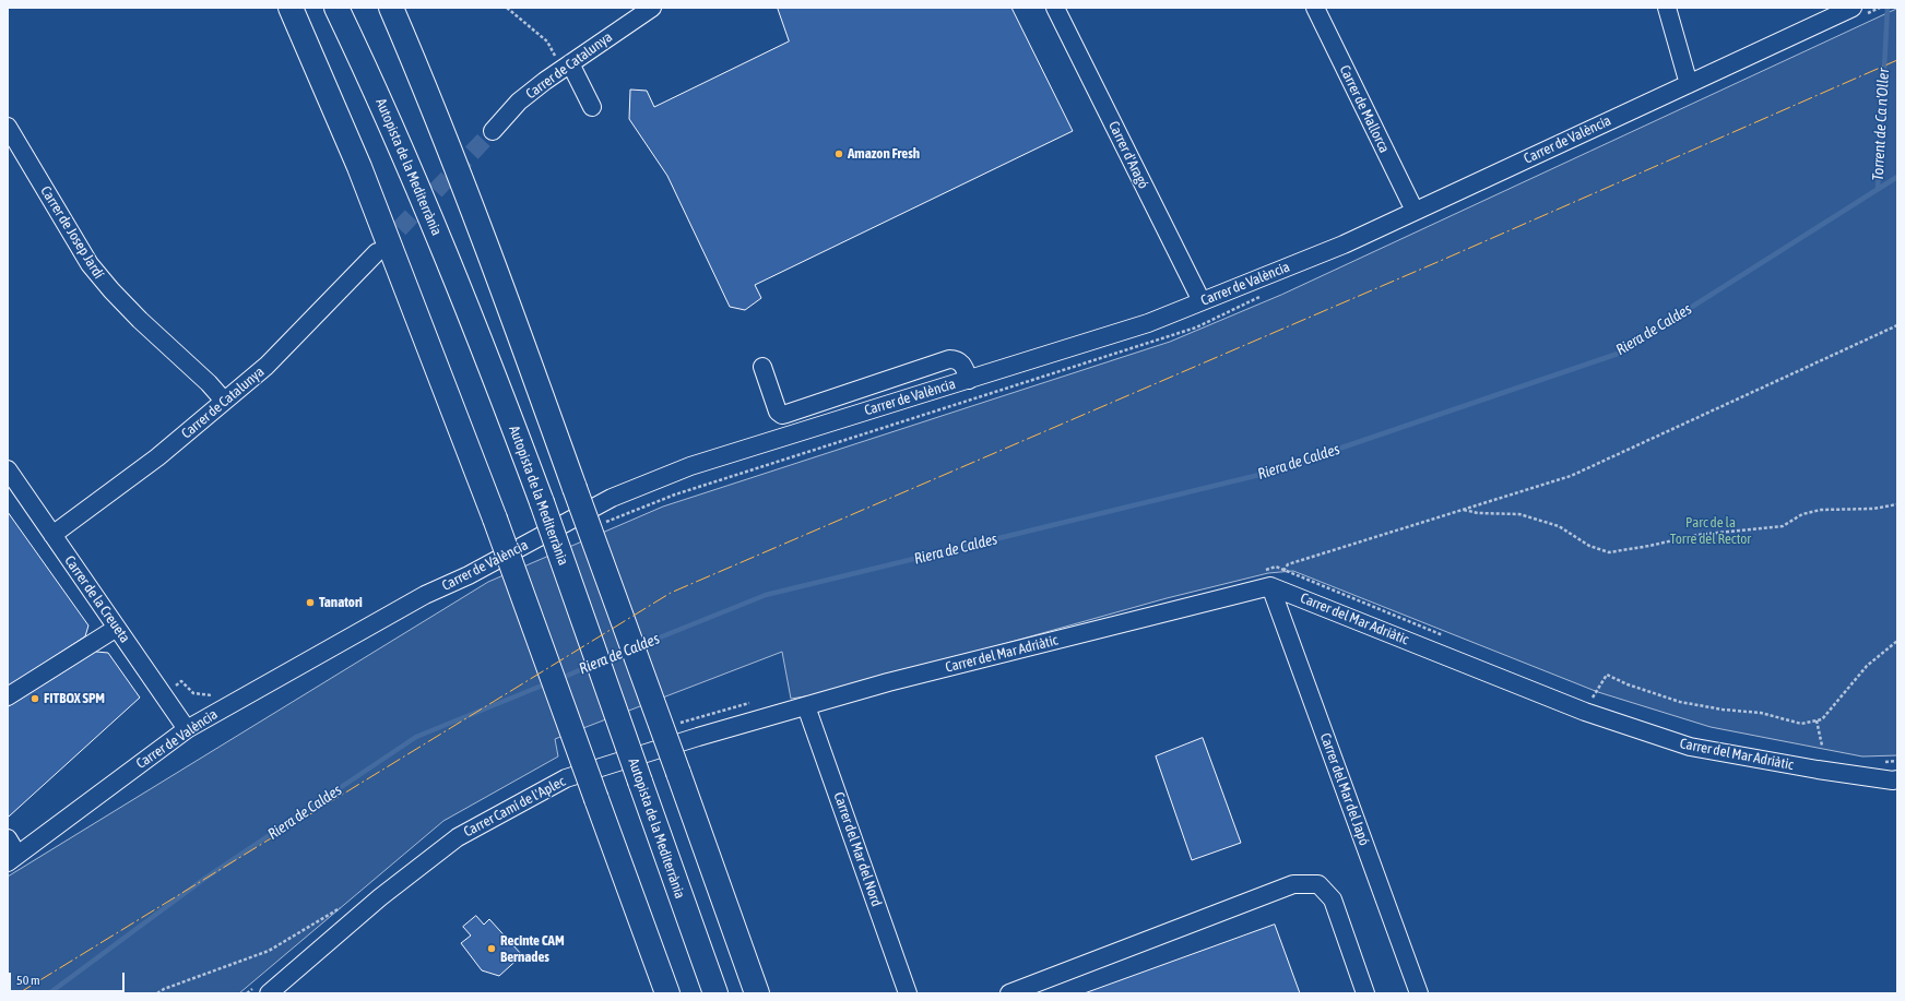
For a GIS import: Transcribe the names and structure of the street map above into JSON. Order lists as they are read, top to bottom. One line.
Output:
{"streets":{"highway":["Autopista de la Mediterrània"],"street":["Carrer de Catalunya","Carrer de Mallorca","Carrer de València","Carrer d'Aragó","Carrer de Josep Jardí","Carrer de la Creueta","Carrer del Mar Adriàtic","Carrer del Mar del Japó","Carrer Camí de l'Aplec","Carrer del Mar del Nord"]},"crossings":[["Carrer de Catalunya","Carrer de Josep Jardí"],["Carrer de Catalunya","Carrer de la Creueta"],["Carrer de Mallorca","Carrer de València"],["Carrer de València","Carrer d'Aragó"],["Carrer de València","Carrer de la Creueta"],["Carrer del Mar Adriàtic","Carrer del Mar del Japó"],["Carrer del Mar Adriàtic","Carrer Camí de l'Aplec"],["Carrer del Mar Adriàtic","Carrer del Mar del Nord"],["Carrer Camí de l'Aplec","Carrer del Mar del Nord"]],"water":["Torrent de Ca n'Oller","Riera de Caldes"],"parks":["Parc de la Torre del Rector"],"places":["Amazon Fresh","Tanatori","FITBOX SPM","Recinte CAM Bernades"],"scale_bar":"50 m"}
